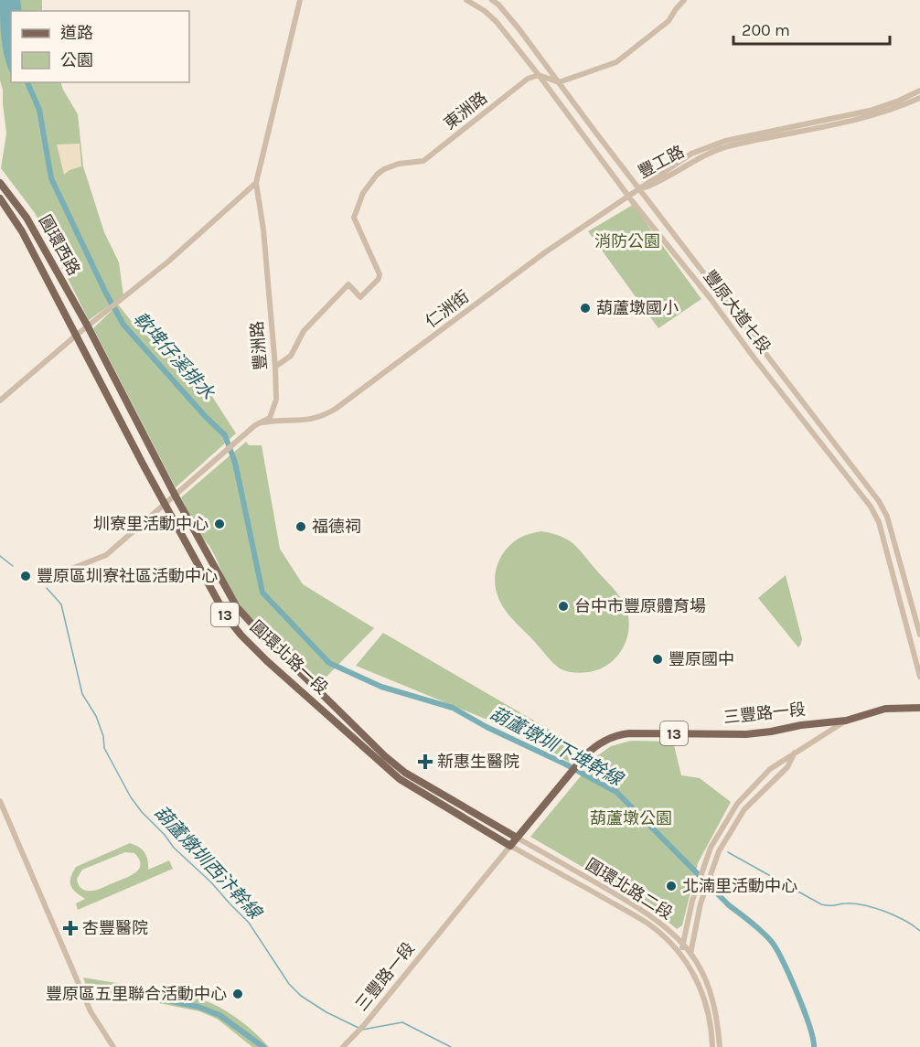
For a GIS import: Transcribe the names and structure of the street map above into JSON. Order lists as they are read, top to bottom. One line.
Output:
{"streets":{"main road":["圓環西路","13","圓環北路一段","三豐路一段"],"street":["東洲路","豐工路","仁洲街","豐原大道七段","豐洲路","圓環北路二段"]},"crossings":[["東洲路","豐原大道七段"],["東洲路","豐洲路"],["豐工路","仁洲街"],["豐工路","豐原大道七段"],["圓環西路","圓環北路一段"],["仁洲街","豐原大道七段"],["仁洲街","豐洲路"],["豐洲路","圓環北路一段"],["圓環北路一段","三豐路一段"],["圓環北路一段","圓環北路二段"],["三豐路一段","圓環北路二段"]],"water":["軟埤仔溪排水","葫蘆墩圳下埤幹線","葫蘆燉圳西汴幹線"],"parks":["消防公園","葫蘆墩公園"],"places":{"other":["葫蘆墩國小","圳寮里活動中心","福德祠","豐原區圳寮社區活動中心","台中市豐原體育場","豐原國中","北湳里活動中心","豐原區五里聯合活動中心"],"health":["新惠生醫院","杏豐醫院"]},"legend":["道路","公園"],"scale_bar":"200 m"}
